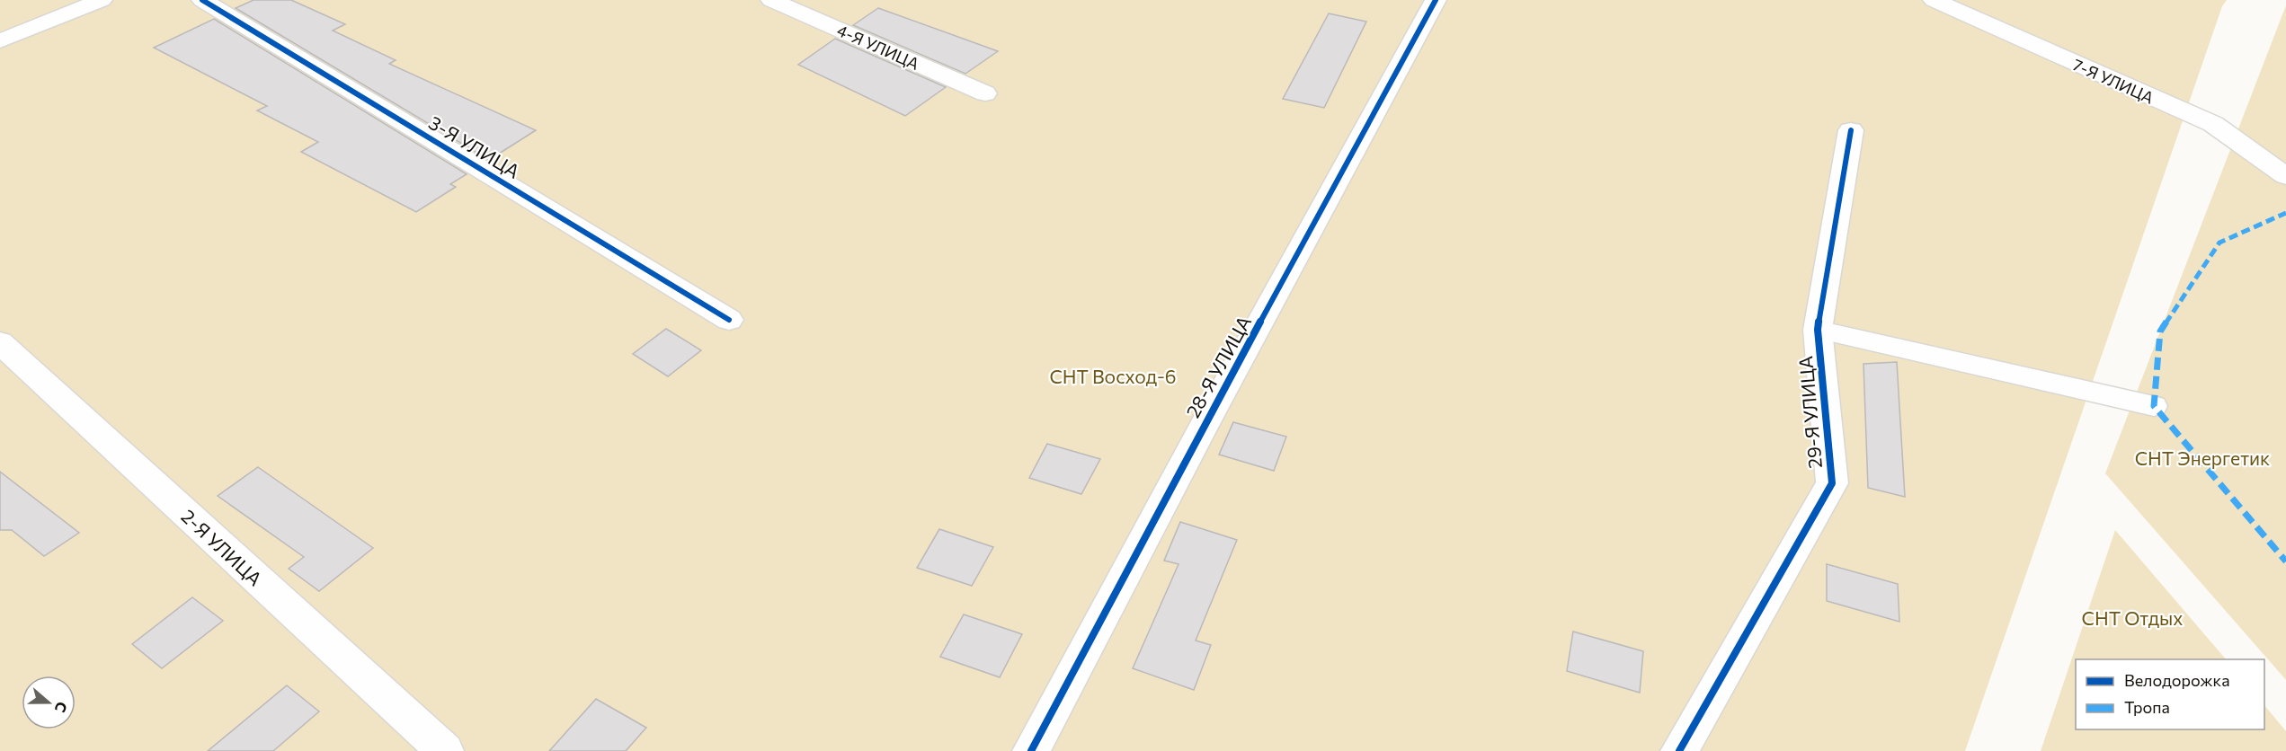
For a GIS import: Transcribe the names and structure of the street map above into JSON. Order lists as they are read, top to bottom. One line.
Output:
{"streets":{"street":["4-Я УЛИЦА","7-Я УЛИЦА","3-Я УЛИЦА","28-Я УЛИЦА","29-Я УЛИЦА","2-Я УЛИЦА"]},"parks":["СНТ Восход-6","СНТ Энергетик","СНТ Отдых"],"legend":["Велодорожка","Тропа"],"north":"right"}
